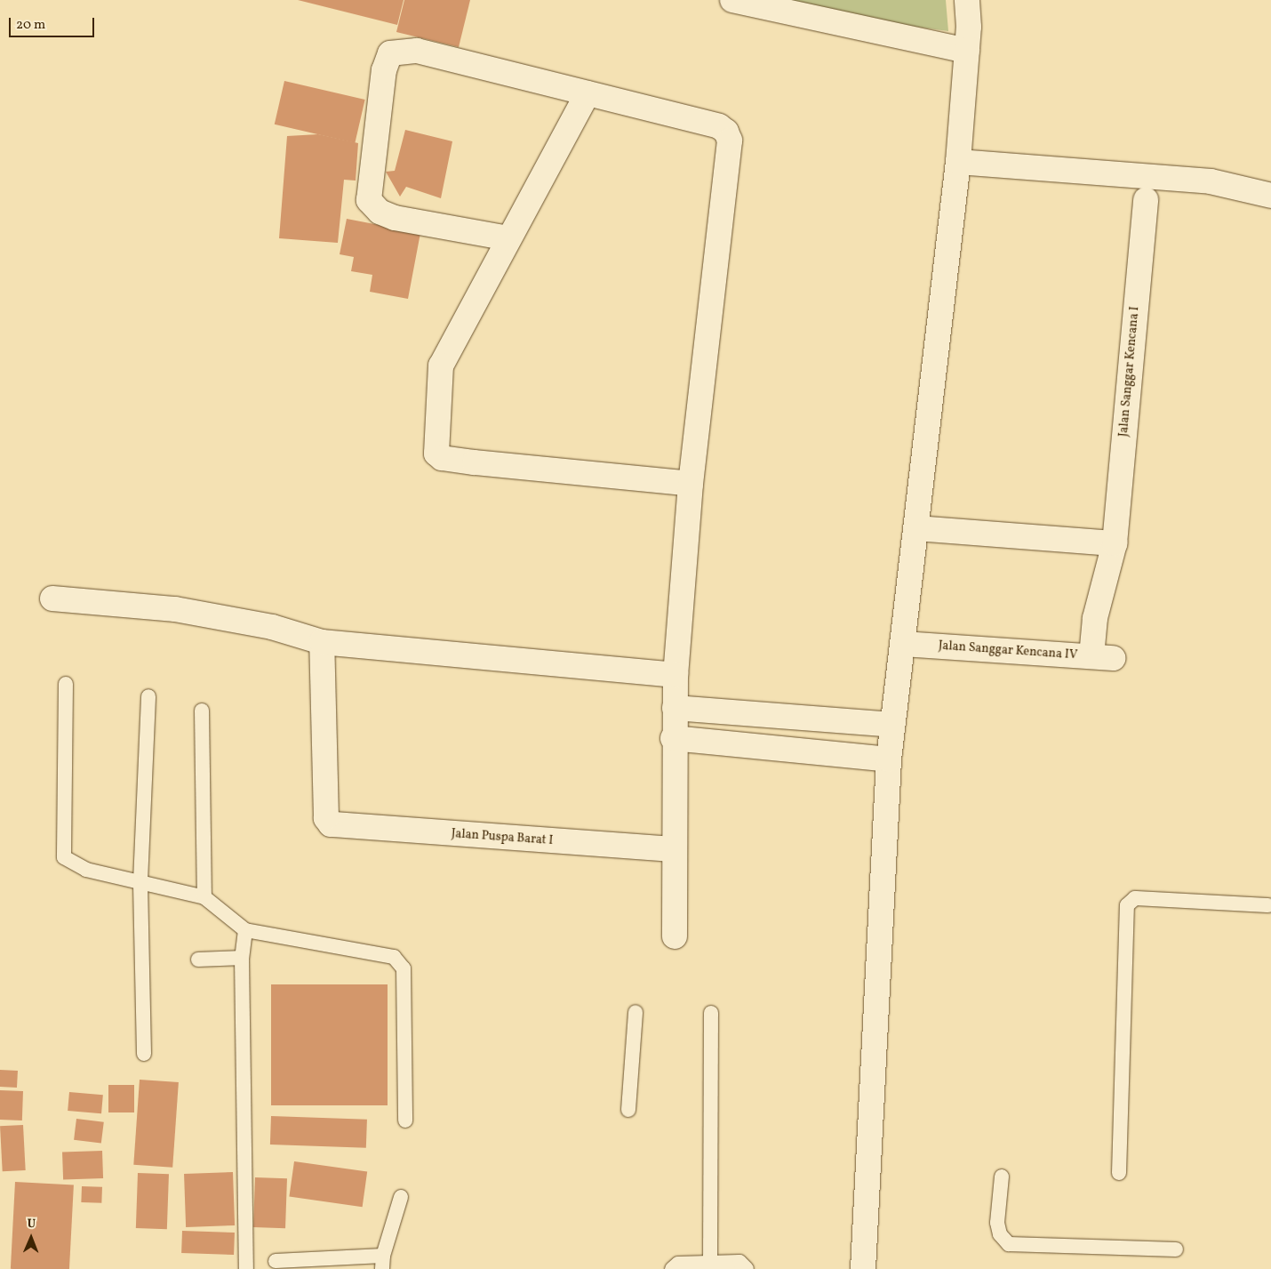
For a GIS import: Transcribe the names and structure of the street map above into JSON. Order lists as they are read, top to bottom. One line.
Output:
{"streets":{"street":["Jalan Sanggar Kencana I","Jalan Sanggar Kencana IV","Jalan Puspa Barat I"]},"crossings":[["Jalan Sanggar Kencana I","Jalan Sanggar Kencana IV"]],"scale_bar":"20 m","north":"top"}
